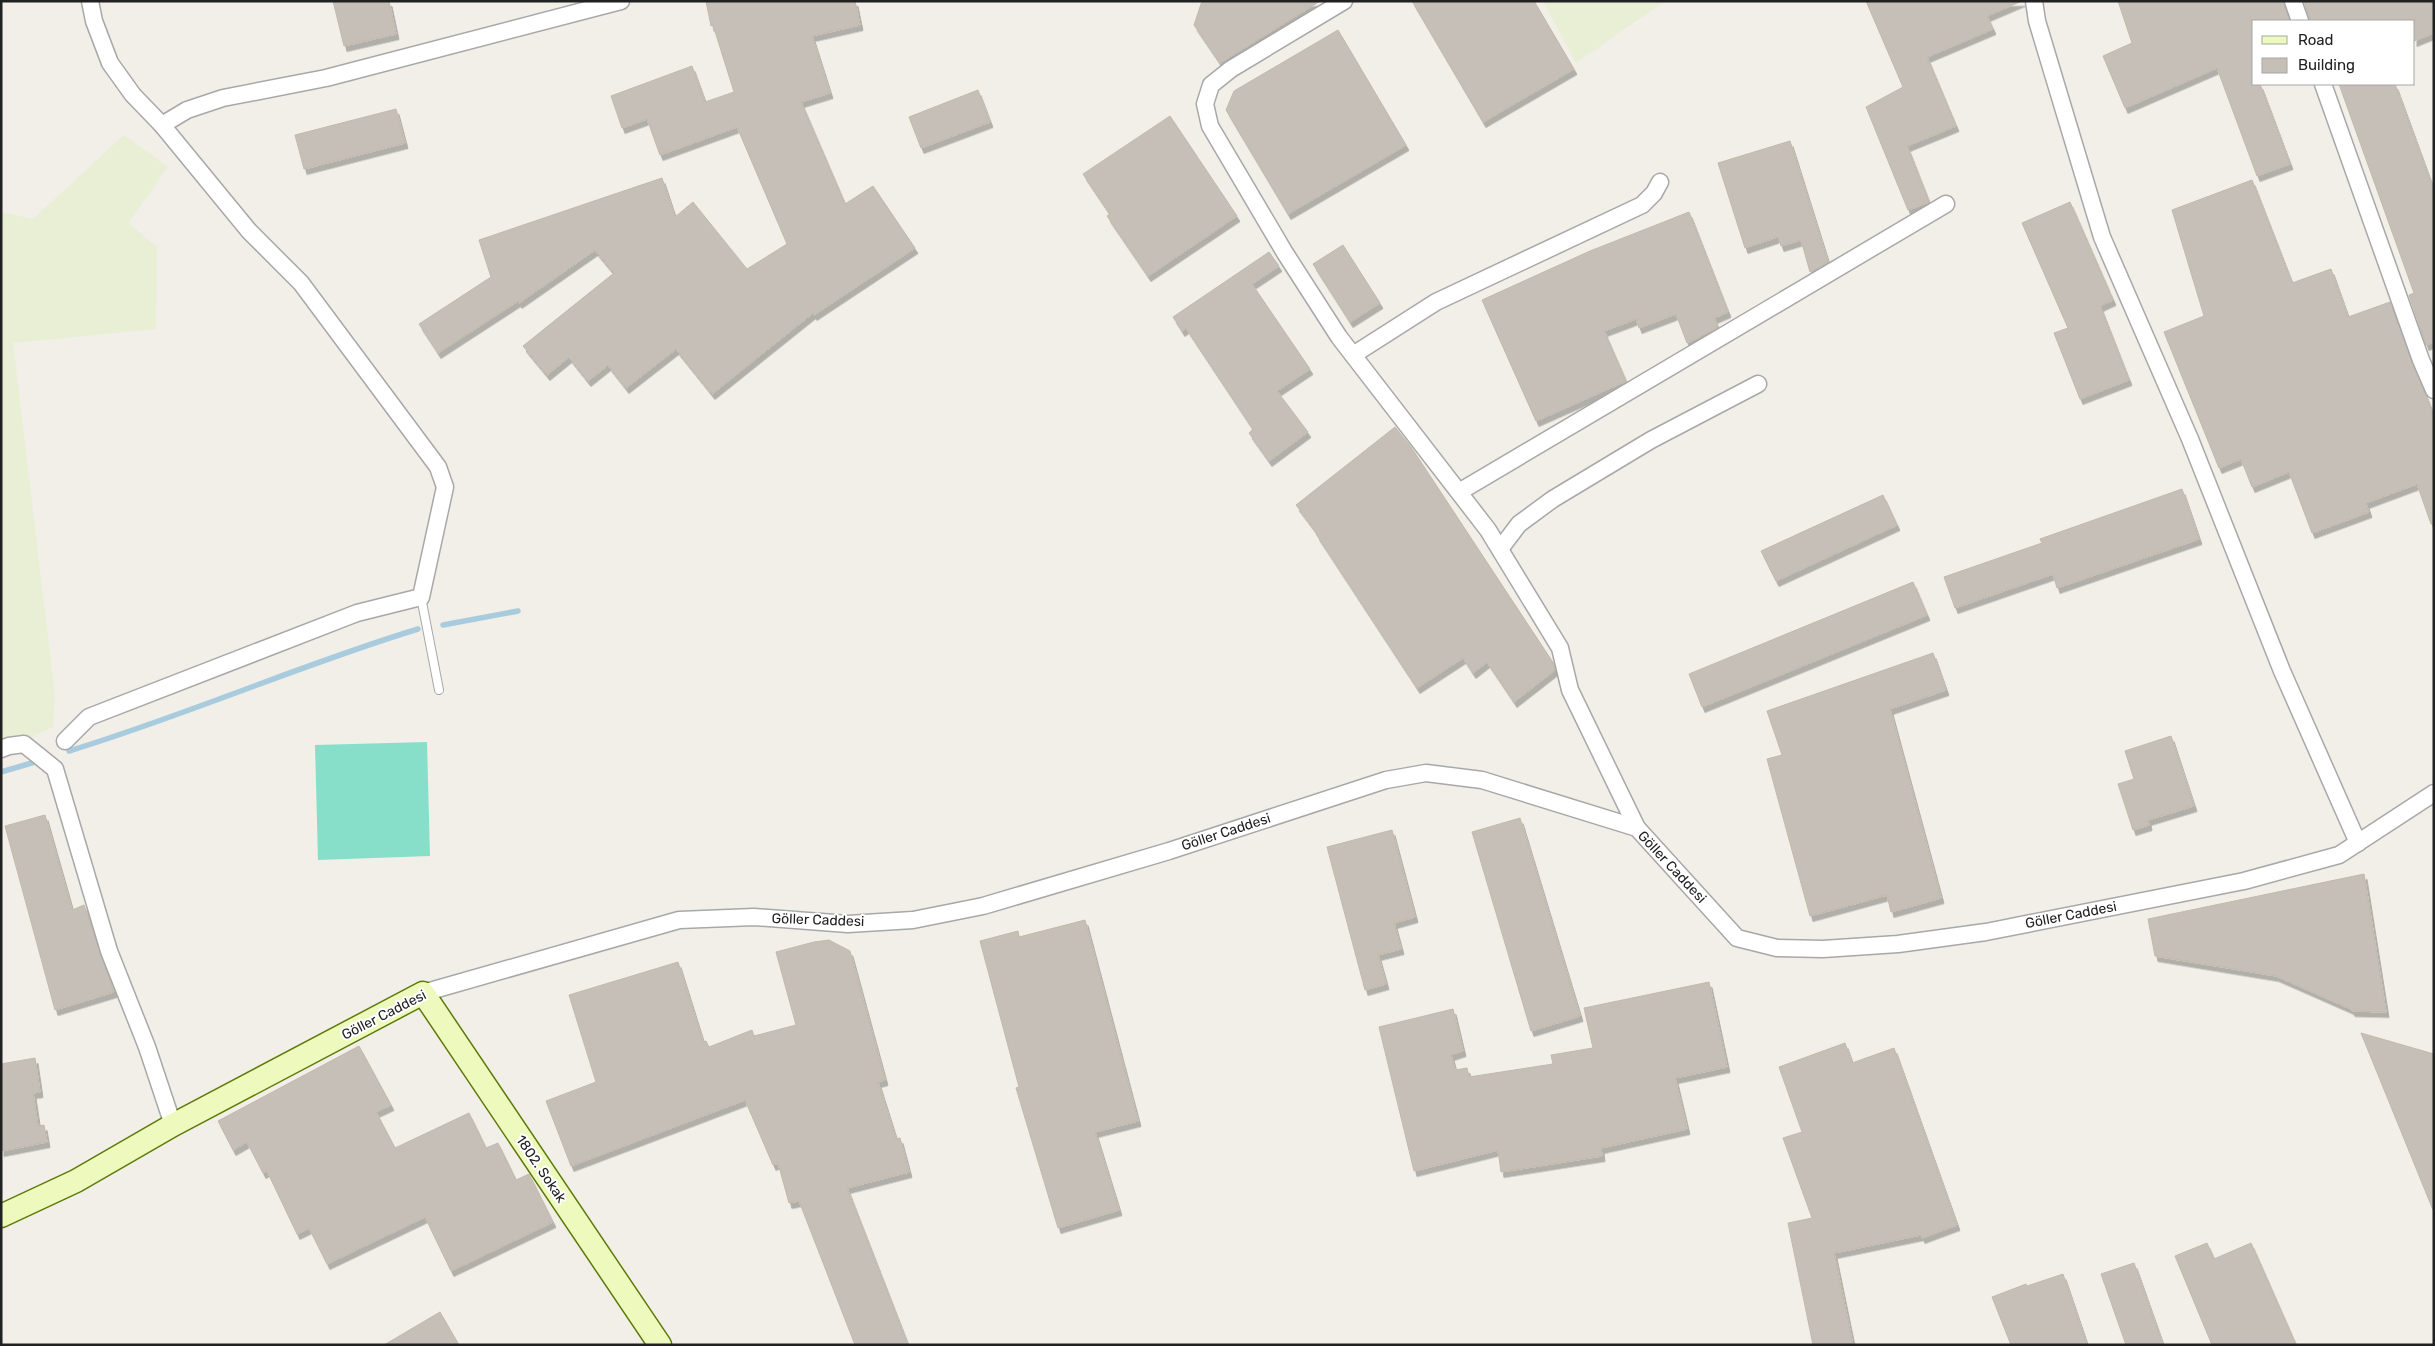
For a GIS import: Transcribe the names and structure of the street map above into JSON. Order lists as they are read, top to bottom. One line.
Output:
{"streets":{"street":["Göller Caddesi","1802. Sokak"]},"crossings":[["Göller Caddesi","1802. Sokak"]],"legend":["Road","Building"]}
